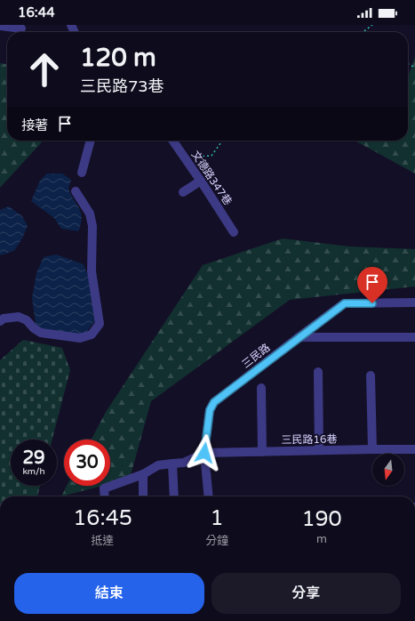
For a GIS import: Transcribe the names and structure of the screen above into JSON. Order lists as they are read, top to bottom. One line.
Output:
{"streets":{"street":["文德路347巷","三民路","三民路16巷"]},"crossings":[["三民路","三民路16巷"]],"north":"bottom","page":{"status":"16:44","turn":["120 m","三民路73巷"],"then":"接著","speed":"29 km/h","limit":"30","eta":["16:45","抵達","1","分鐘","190","m"],"buttons":["結束","分享"]}}
